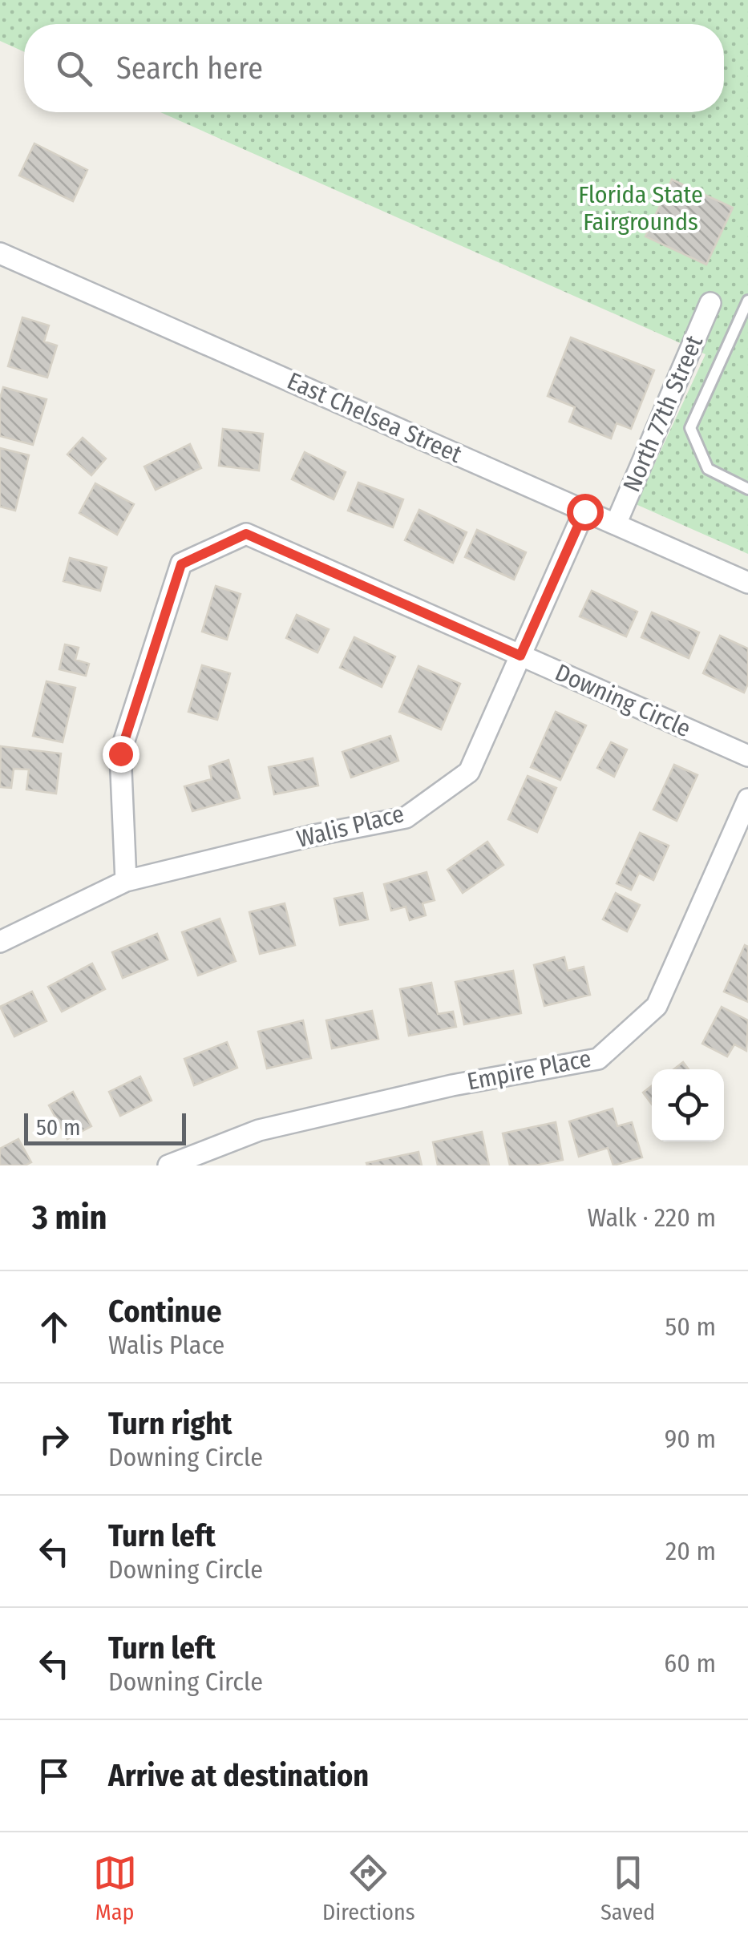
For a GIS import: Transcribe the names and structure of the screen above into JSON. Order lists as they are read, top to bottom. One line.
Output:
{"streets":{"street":["North 77th Street","East Chelsea Street","Downing Circle","Walis Place","Empire Place"]},"crossings":[["North 77th Street","East Chelsea Street"],["East Chelsea Street","Walis Place"],["Downing Circle","Walis Place"]],"parks":["Florida State Fairgrounds"],"scale_bar":"50 m","page":{"search":"Search here","scale":"50 m","heading":["3 min","Walk · 220 m"],"list":[["Continue","Walis Place","50 m"],["Turn right","Downing Circle","90 m"],["Turn left","Downing Circle","20 m"],["Turn left","Downing Circle","60 m"],"Arrive at destination"],"nav":["Map","Directions","Saved"]}}
